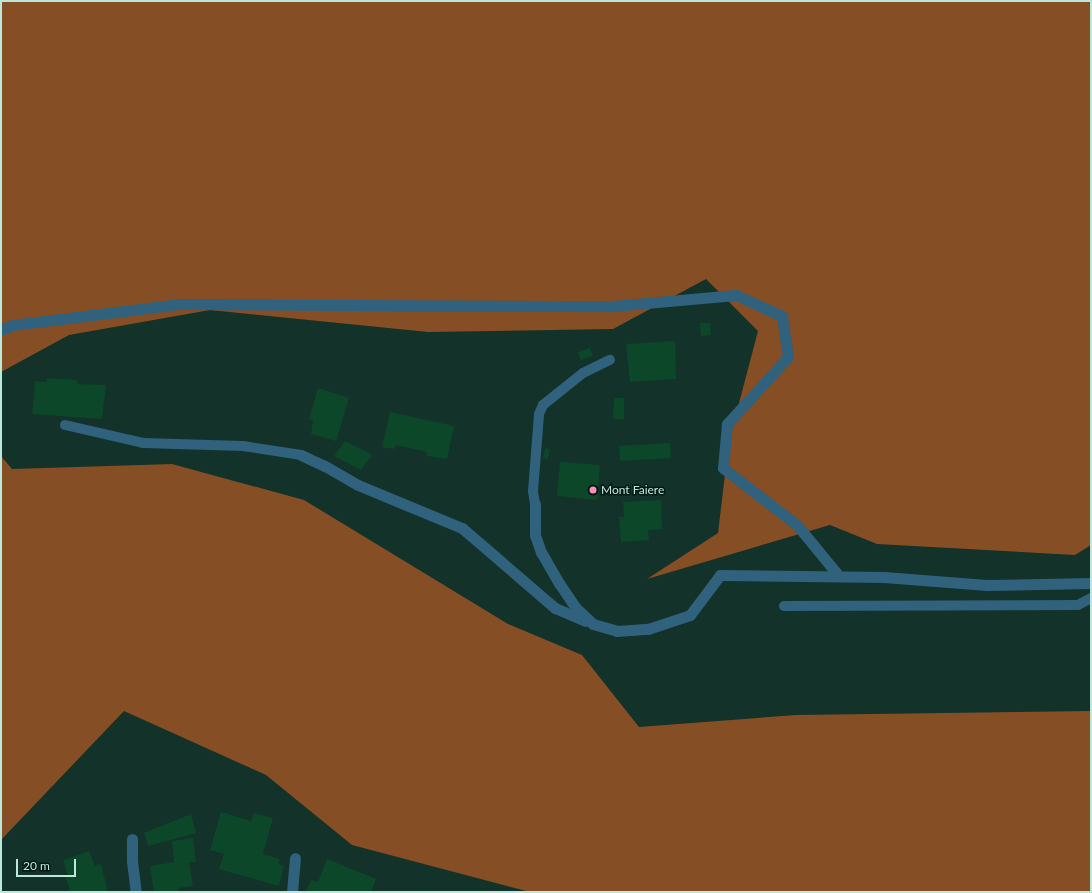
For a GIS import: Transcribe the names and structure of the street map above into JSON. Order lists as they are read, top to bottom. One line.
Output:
{"places":["Mont Faiere"],"scale_bar":"20 m"}
